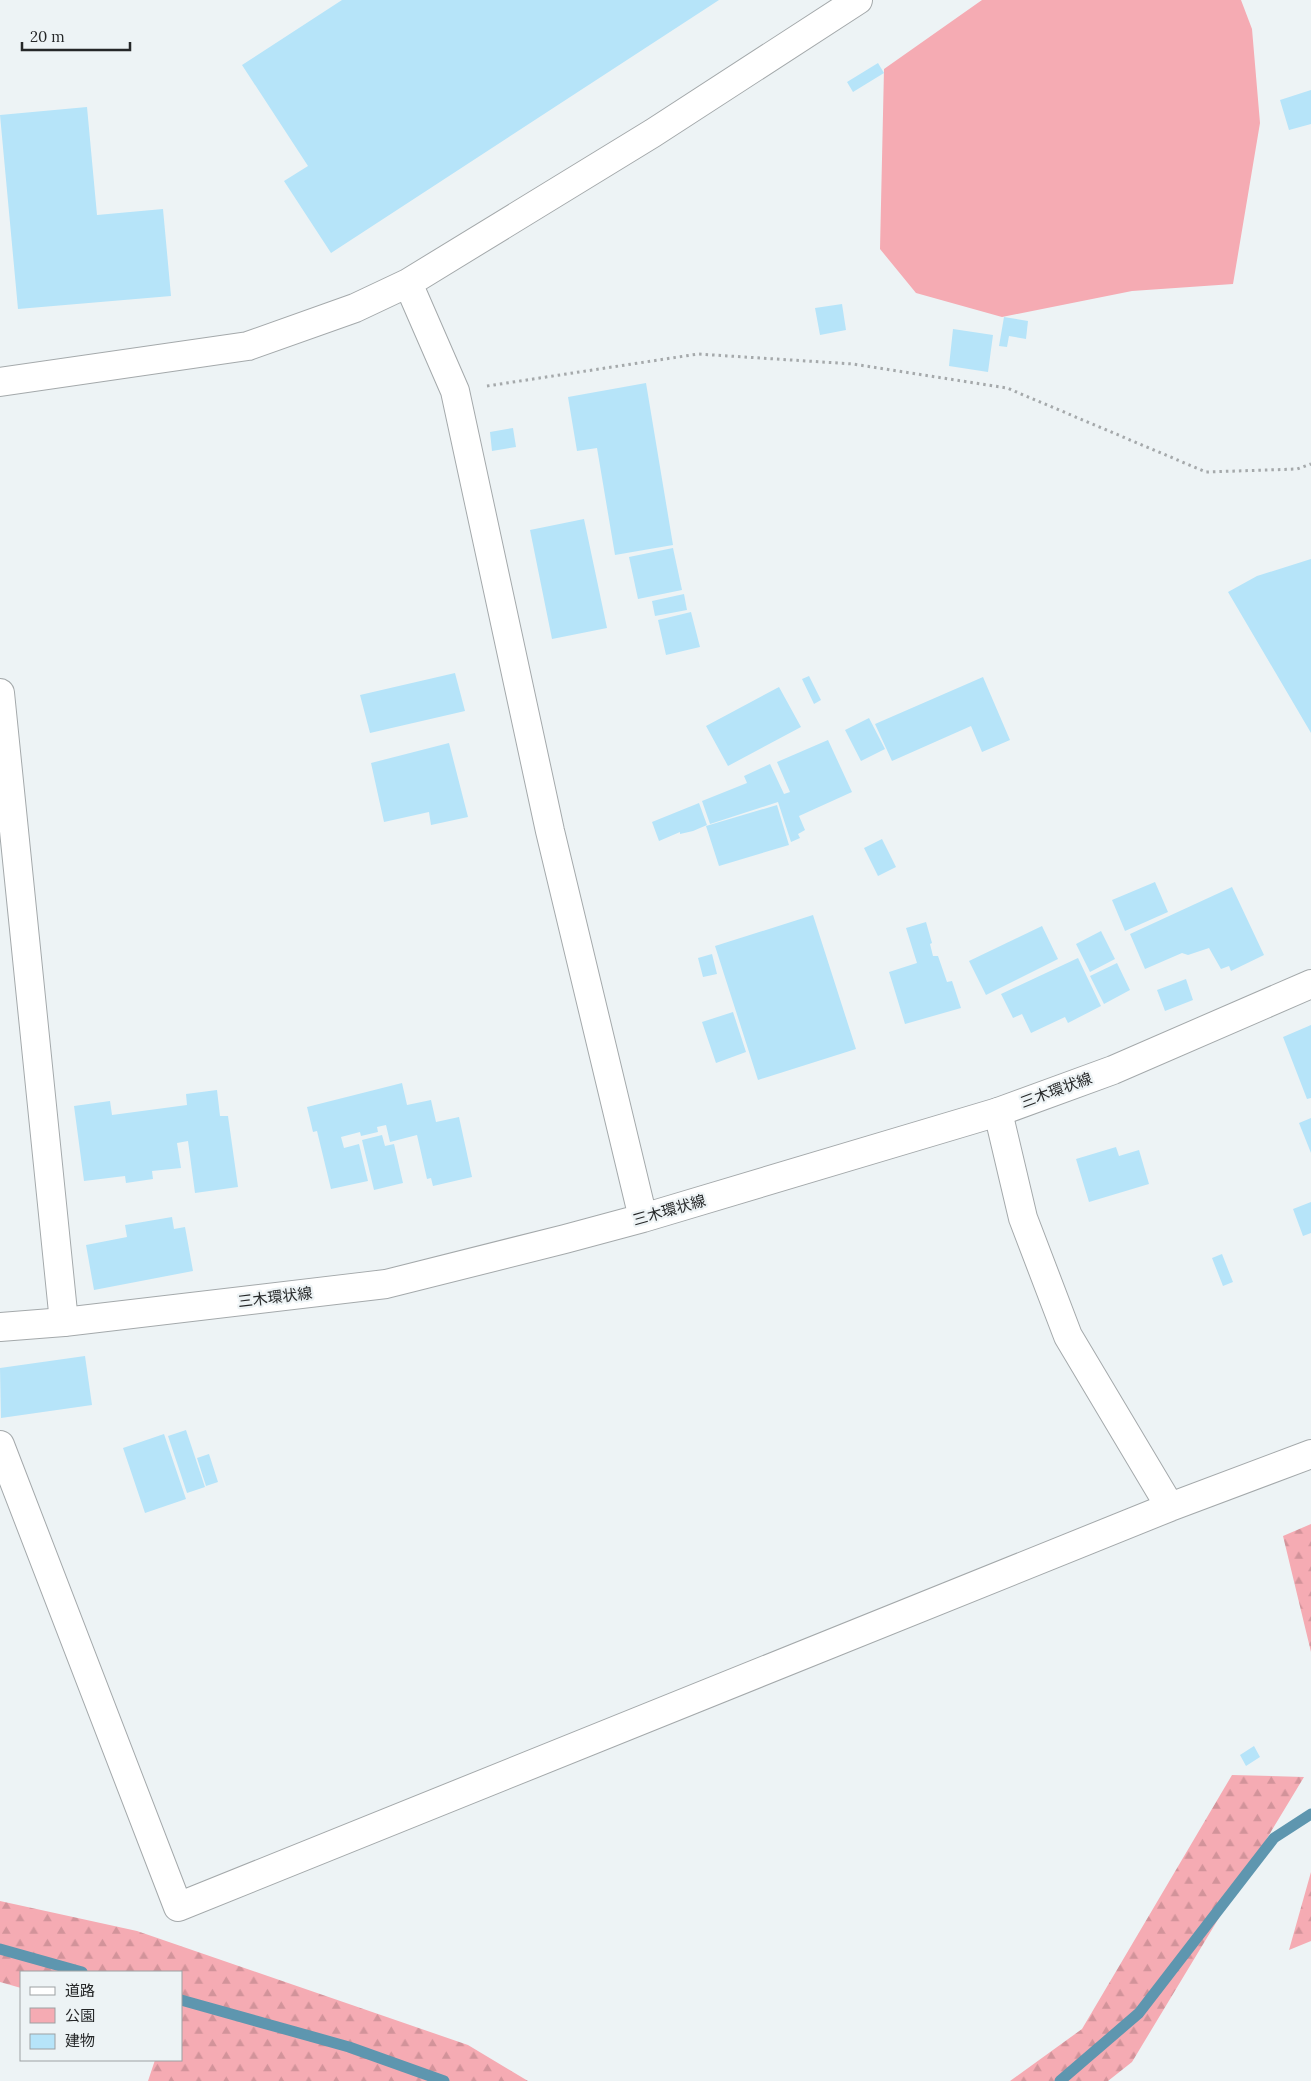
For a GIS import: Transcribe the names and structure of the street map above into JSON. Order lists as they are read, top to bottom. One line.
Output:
{"streets":{"street":["三木環状線"]},"legend":["道路","公園","建物"],"scale_bar":"20 m"}
